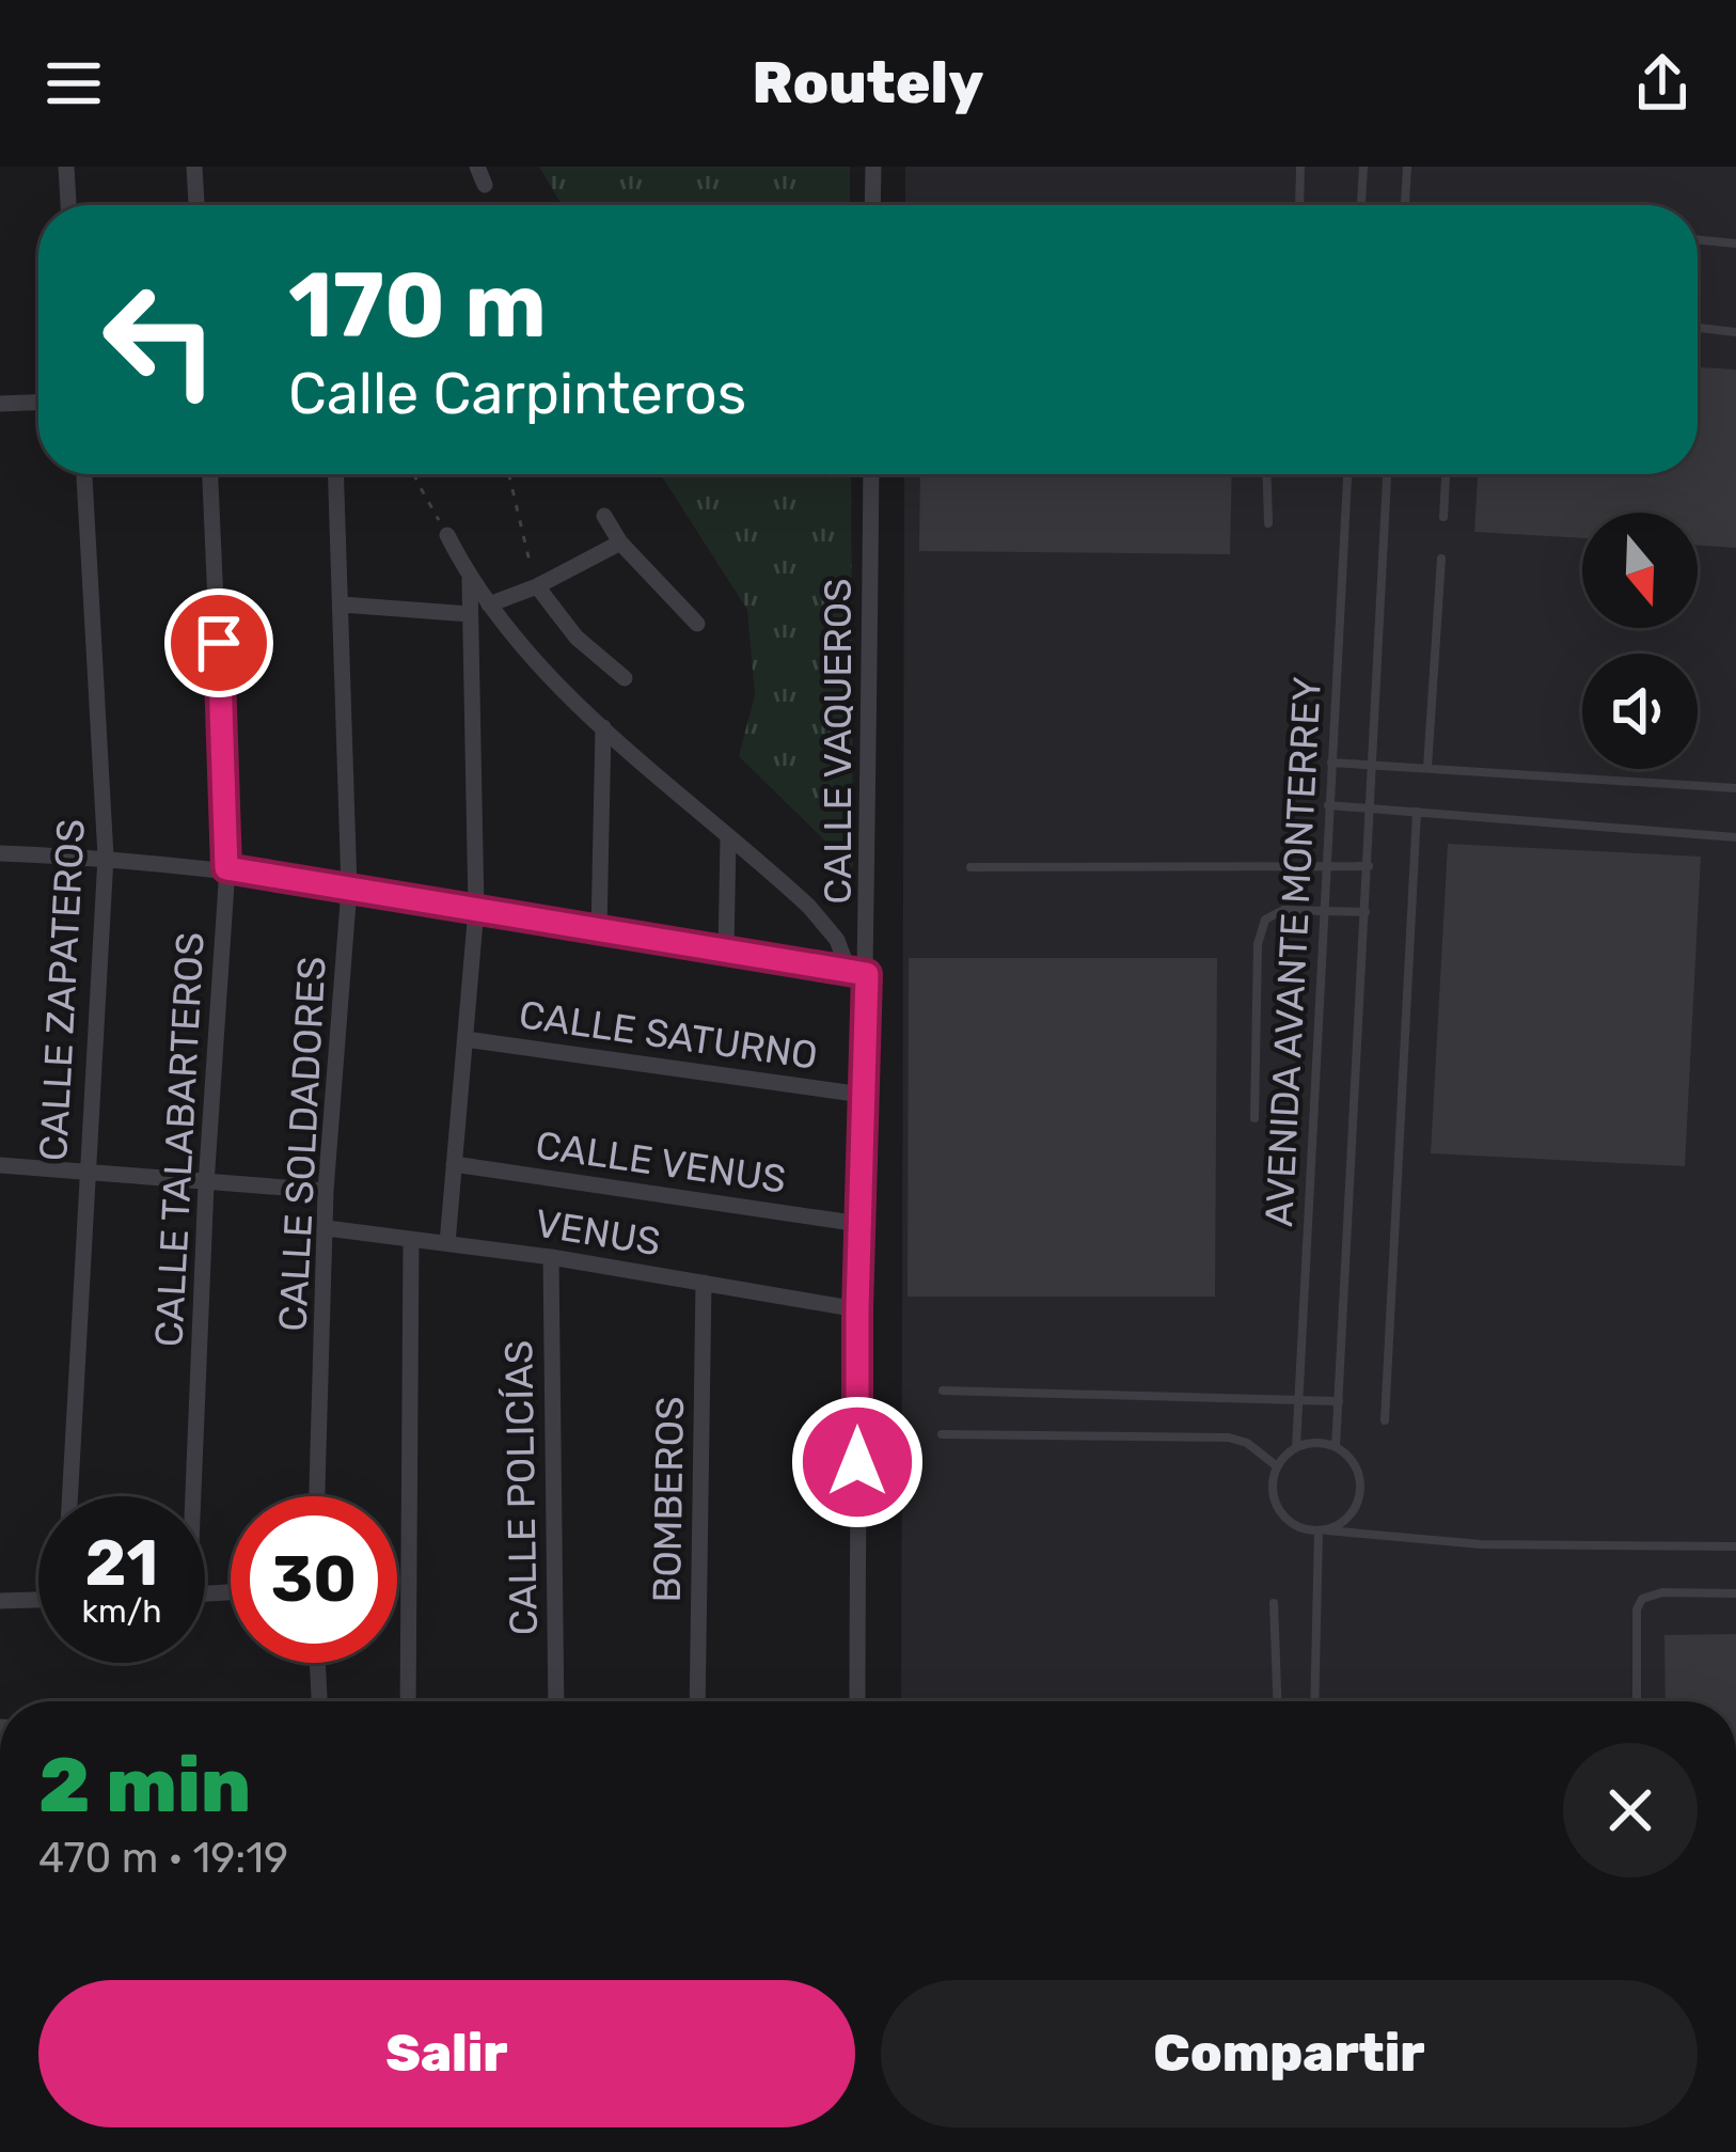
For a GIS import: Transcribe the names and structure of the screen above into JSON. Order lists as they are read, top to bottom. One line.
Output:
{"streets":{"street":["CALLE VAQUEROS","CALLE ZAPATEROS","CALLE SATURNO","CALLE TALABARTEROS","CALLE SOLDADORES","CALLE VENUS","VENUS","CALLE POLICÍAS","BOMBEROS"],"lane":["AVENIDA AVANTE MONTERREY"]},"crossings":[["CALLE VAQUEROS","CALLE SATURNO"],["CALLE VAQUEROS","CALLE VENUS"],["CALLE VAQUEROS","VENUS"],["CALLE SOLDADORES","VENUS"],["VENUS","CALLE POLICÍAS"],["VENUS","BOMBEROS"]],"north":"bottom","page":{"header":"Routely","turn":["170 m","Calle Carpinteros"],"speed":"21 km/h","limit":"30","heading":["2 min","470 m · 19:19"],"buttons":["Salir","Compartir"]}}
